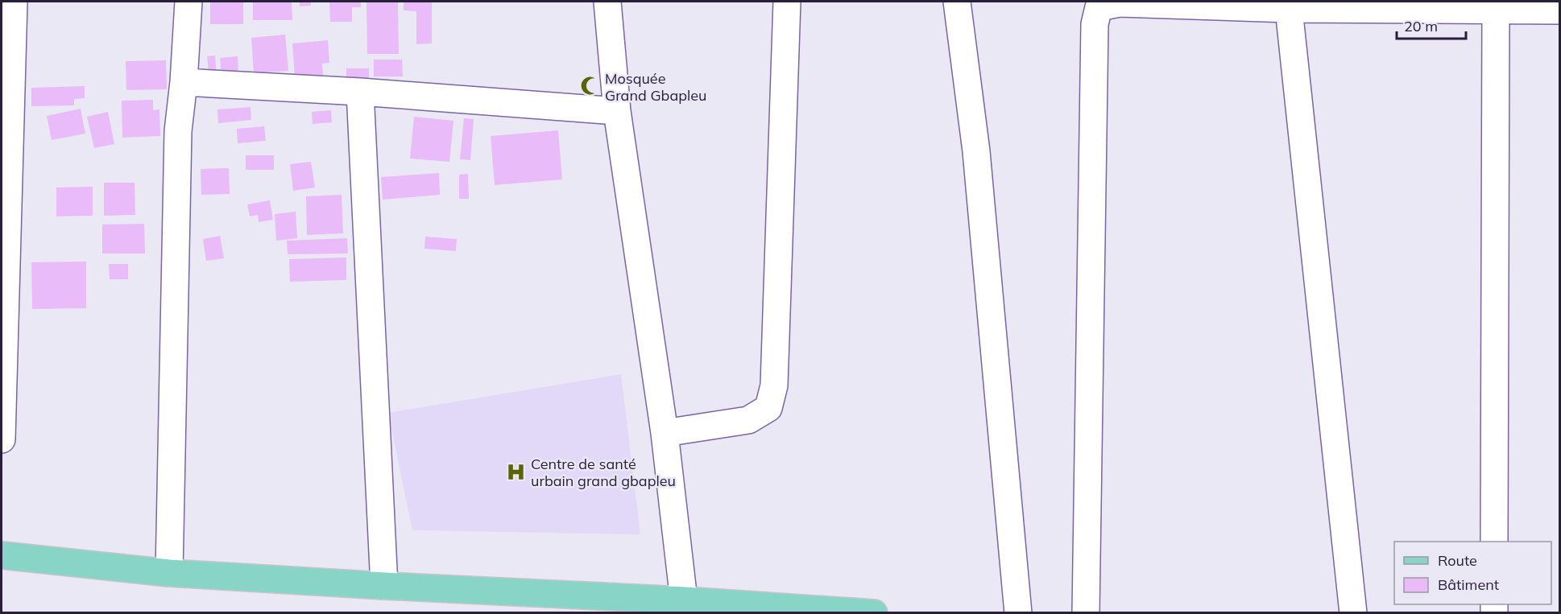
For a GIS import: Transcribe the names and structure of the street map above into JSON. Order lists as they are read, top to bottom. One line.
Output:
{"places":{"mosque":["Mosquée Grand Gbapleu"],"hospital":["Centre de santé urbain grand gbapleu"]},"legend":["Route","Bâtiment"],"scale_bar":"20 m"}
